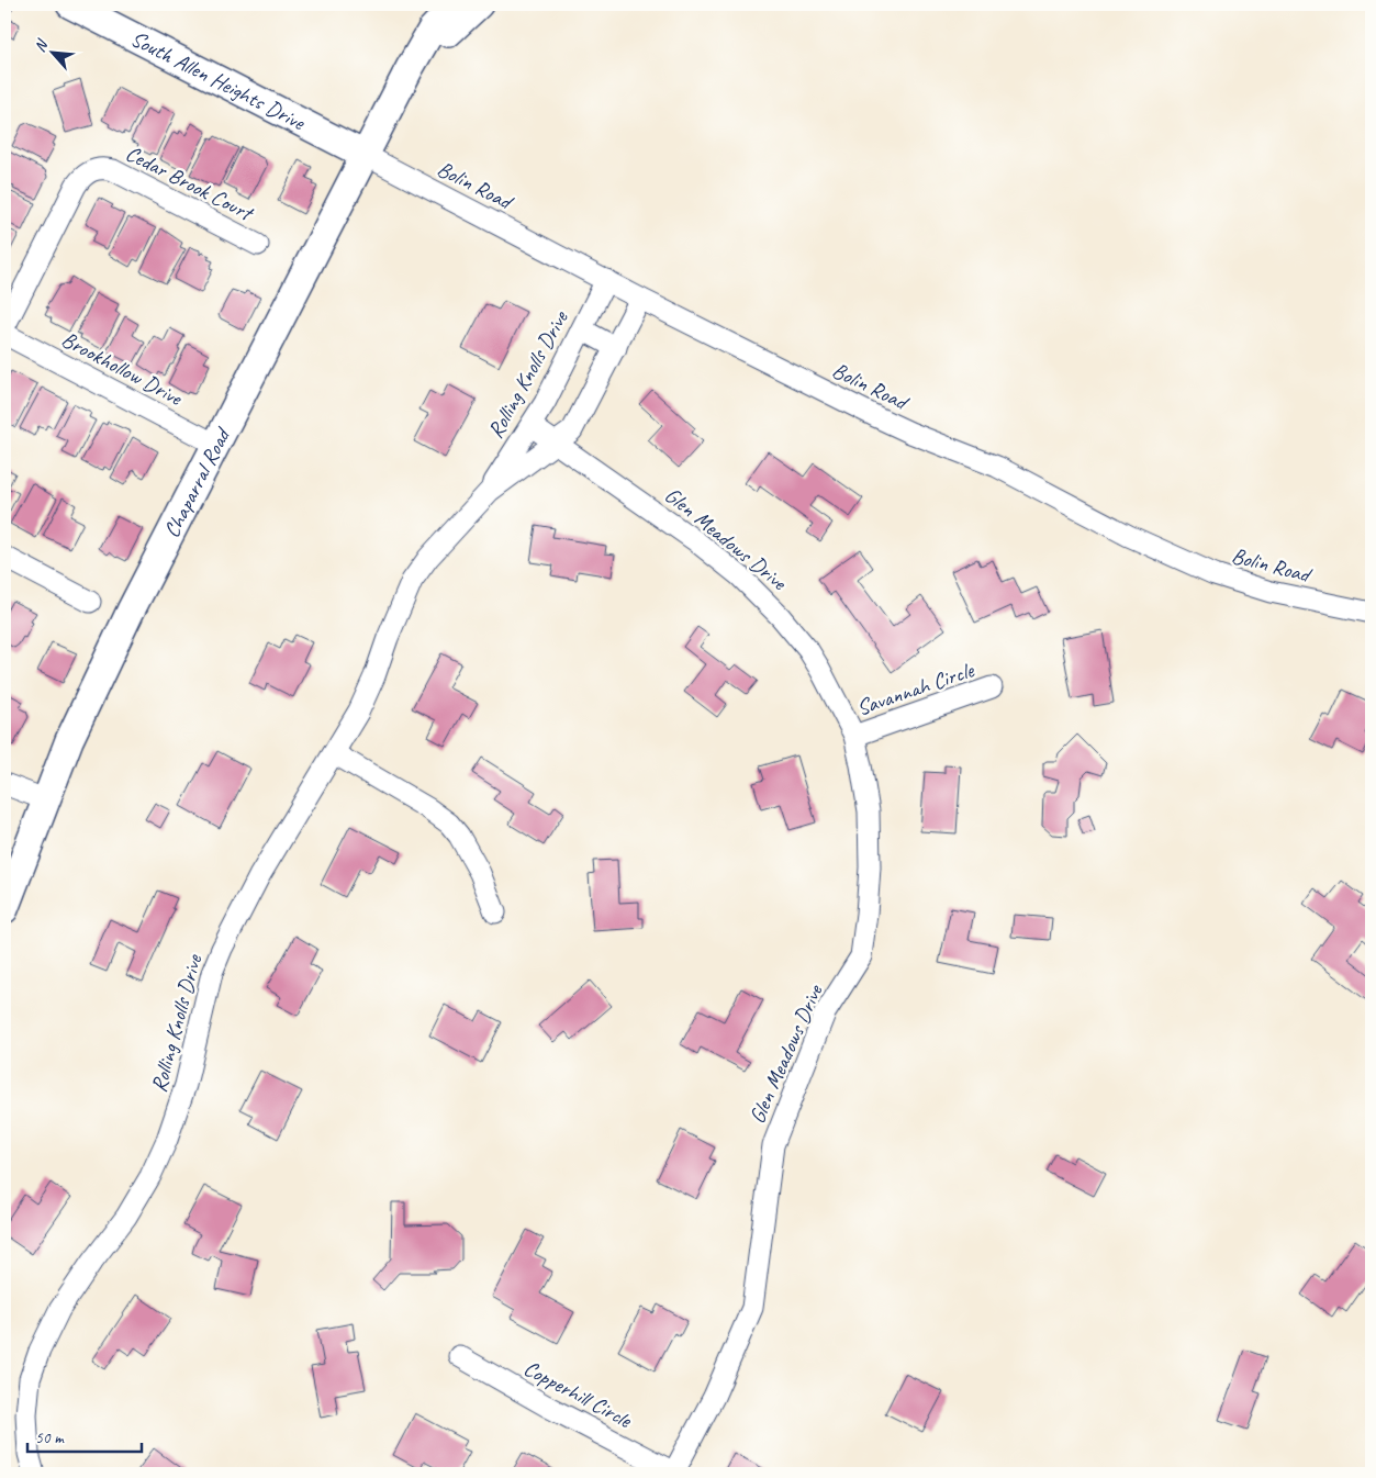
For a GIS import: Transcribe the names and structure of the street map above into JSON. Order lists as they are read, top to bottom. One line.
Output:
{"streets":{"main road":["South Allen Heights Drive","Chaparral Road"],"street":["Cedar Brook Court","Bolin Road","Brookhollow Drive","Rolling Knolls Drive","Glen Meadows Drive","Savannah Circle","Copperhill Circle"]},"crossings":[["South Allen Heights Drive","Bolin Road"],["South Allen Heights Drive","Chaparral Road"],["Bolin Road","Rolling Knolls Drive"],["Bolin Road","Chaparral Road"],["Brookhollow Drive","Chaparral Road"],["Rolling Knolls Drive","Glen Meadows Drive"],["Glen Meadows Drive","Savannah Circle"],["Glen Meadows Drive","Copperhill Circle"]],"scale_bar":"50 m","north":"top left"}
